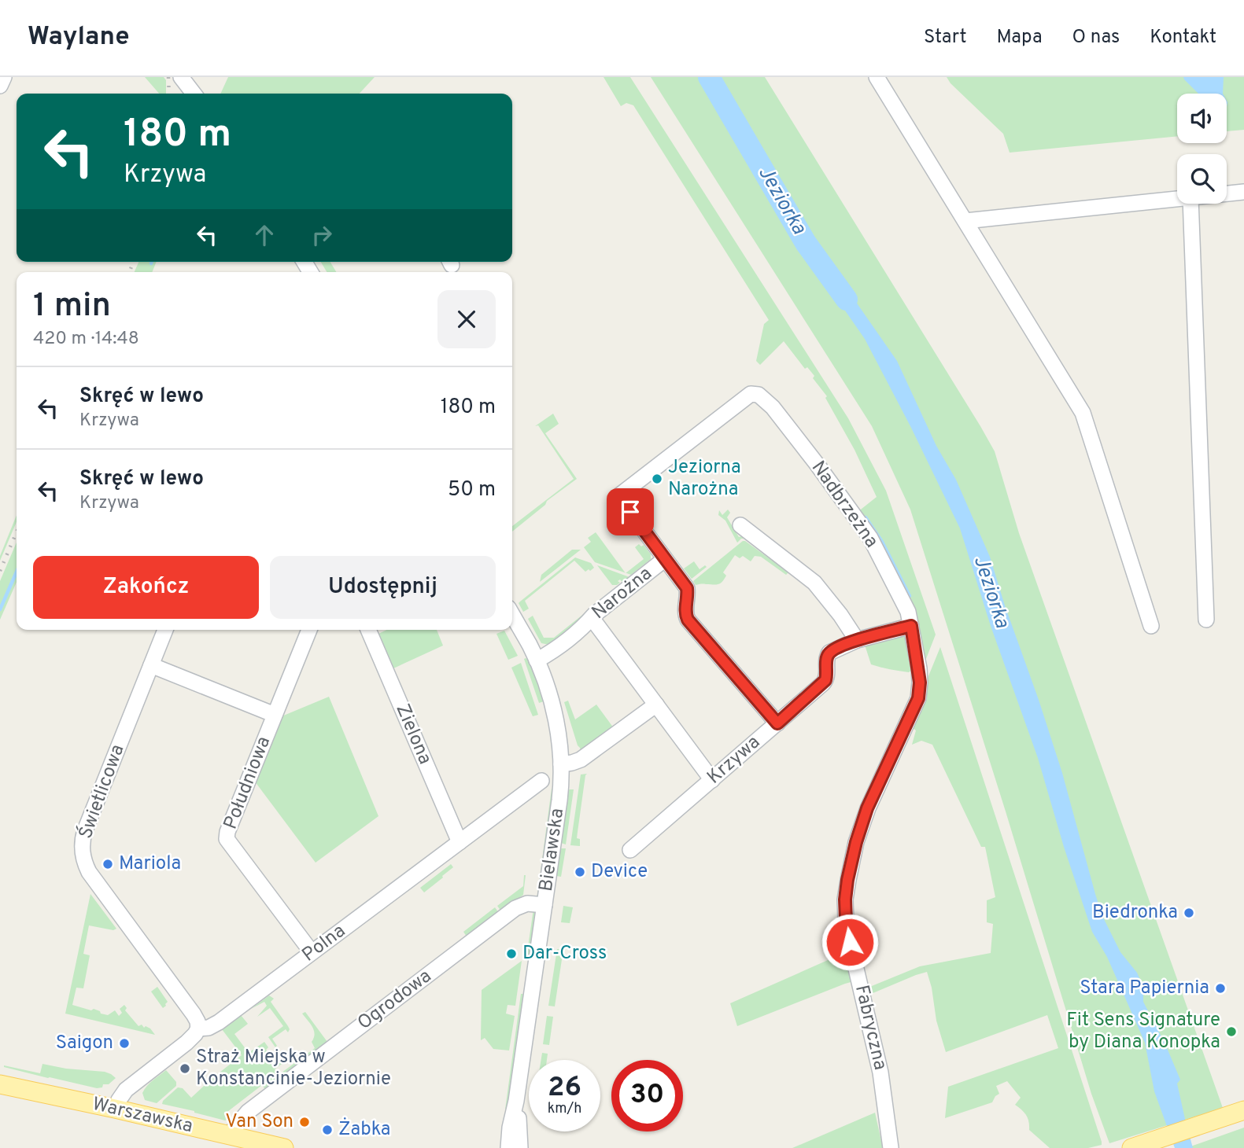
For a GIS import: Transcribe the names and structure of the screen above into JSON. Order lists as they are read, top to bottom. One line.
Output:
{"streets":{"main road":["Warszawska"],"street":["Nadbrzeżna","Narożna","Zielona","Krzywa","Południowa","Świetlicowa","Bielawska","Polna","Ogrodowa","Fabryczna"]},"crossings":[["Nadbrzeżna","Narożna"],["Nadbrzeżna","Krzywa"],["Nadbrzeżna","Fabryczna"],["Narożna","Bielawska"],["Zielona","Polna"],["Krzywa","Fabryczna"],["Południowa","Polna"],["Świetlicowa","Polna"],["Bielawska","Ogrodowa"],["Polna","Warszawska"],["Ogrodowa","Warszawska"]],"water":["Jeziorka"],"places":["Jeziorna Narożna","Mariola","Device","Biedronka","Dar-Cross","Stara Papiernia","Fit Sens Signature by Diana Konopka","Saigon","Straż Miejska w Konstancinie-Jeziornie","Van Son","Żabka"],"page":{"header":"Waylane","nav":["Start","Mapa","O nas","Kontakt"],"turn":["180 m","Krzywa"],"heading":["1 min","420 m · 14:48"],"list":[{"name":"Skręć w lewo","note":"Krzywa","value":"180 m"},{"name":"Skręć w lewo","note":"Krzywa","value":"50 m"}],"buttons":["Zakończ","Udostępnij"],"speed":"26 km/h","limit":"30"}}
